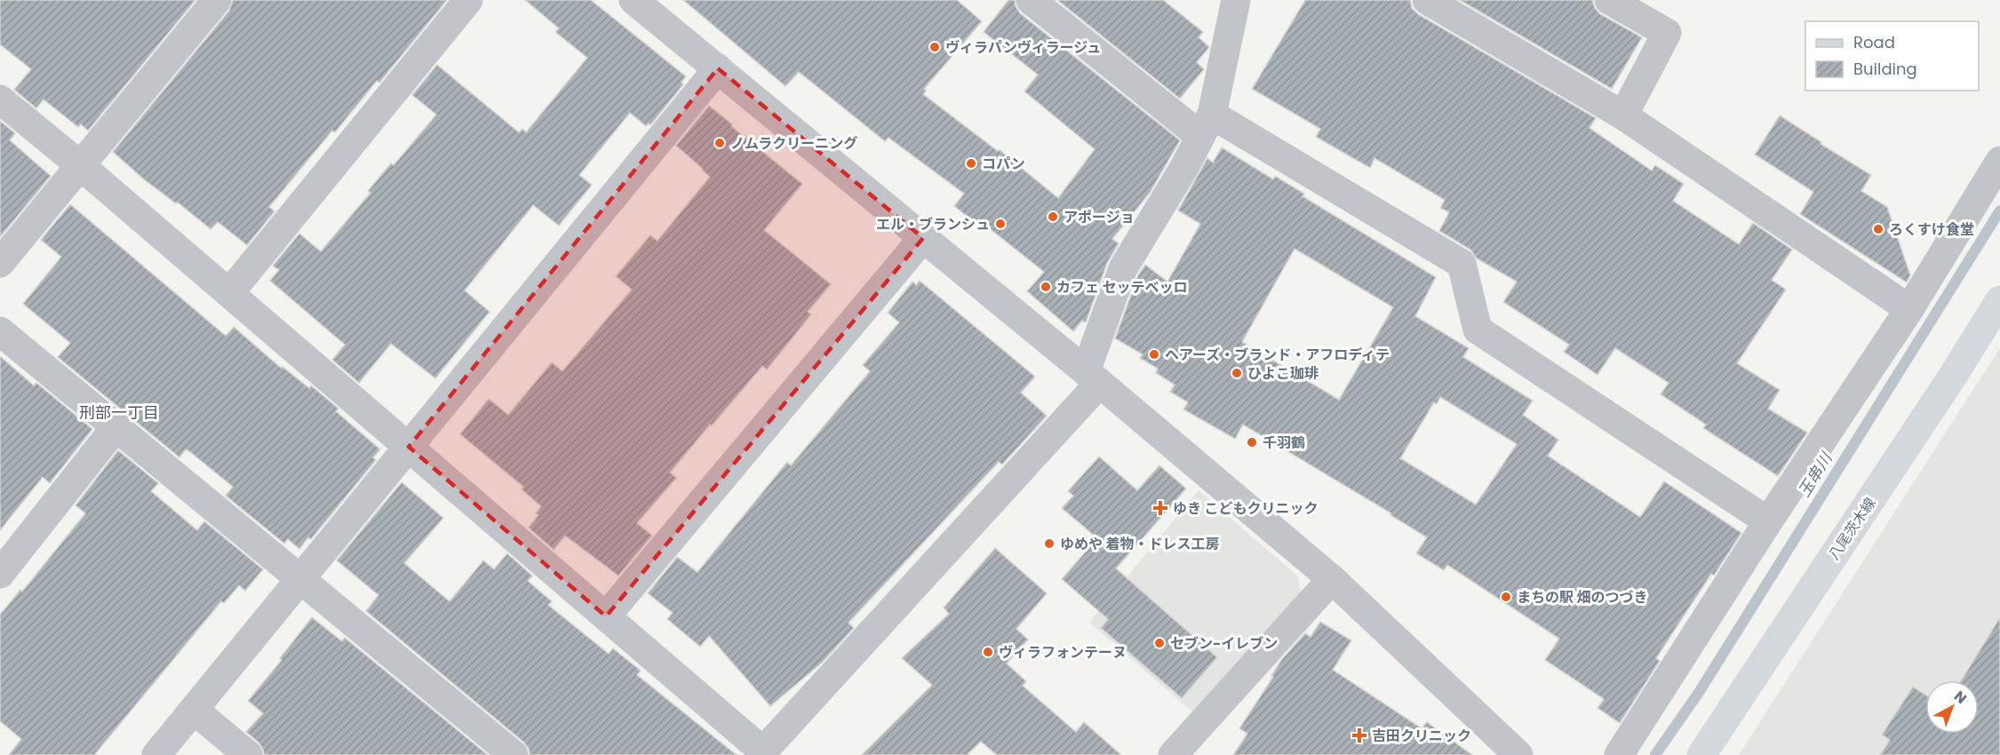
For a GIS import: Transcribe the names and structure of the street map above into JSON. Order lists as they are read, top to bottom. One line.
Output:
{"streets":{"main road":["八尾茨木線"]},"districts":["刑部一丁目"],"water":["玉串川"],"places":{"other":["ヴィラパンヴィラージュ","ノムラクリーニング","コパン","アポージョ","エル・ブランシュ","ろくすけ食堂","カフェ セッテベッロ","ヘアーズ・ブランド・アフロディテ","ひよこ珈琲","千羽鶴","ゆめや 着物・ドレス工房","まちの駅 畑のつづき","セブン-イレブン","ヴィラフォンテーヌ"],"health":["ゆき こどもクリニック","吉田クリニック"]},"legend":["Road","Building"],"north":"top right"}
